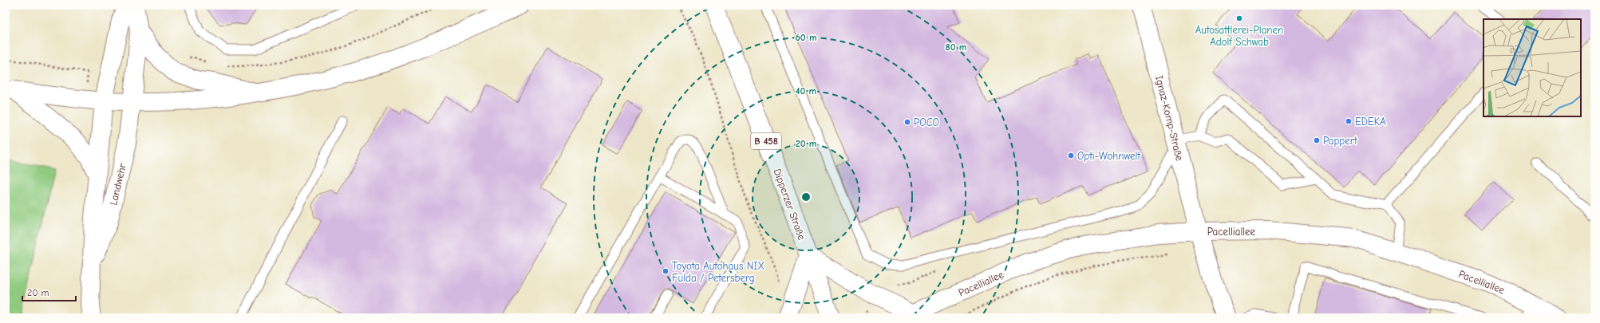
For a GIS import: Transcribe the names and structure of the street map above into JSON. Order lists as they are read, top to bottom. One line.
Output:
{"streets":{"main road":["Ignaz-Komp-Straße","B 458","Landwehr","Dipperzer Straße","Pacelliallee"]},"crossings":[["Ignaz-Komp-Straße","Pacelliallee"]],"places":["Autosattlerei-Planen Adolf Schwab","EDEKA","POCO","Pappert","Opti-Wohnwelt","Toyota Autohaus NIX Fulda / Petersberg"],"scale_bar":"20 m","rings":["60 m","80 m","40 m","20 m"]}
